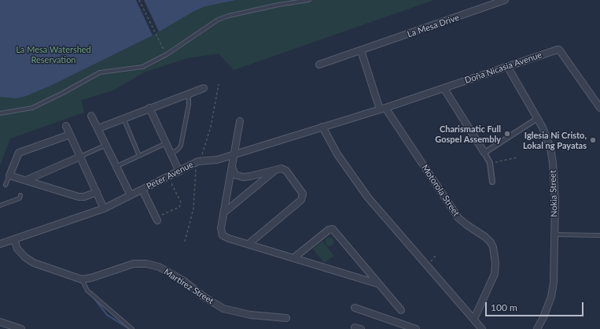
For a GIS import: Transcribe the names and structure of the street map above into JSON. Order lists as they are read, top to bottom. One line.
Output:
{"streets":{"street":["La Mesa Drive","Doña Nicasia Avenue","Peter Avenue","Motorola Street","Nokia Street","Martirez Street"]},"crossings":[["Doña Nicasia Avenue","Peter Avenue"],["Doña Nicasia Avenue","Motorola Street"],["Doña Nicasia Avenue","Nokia Street"],["Peter Avenue","Motorola Street"]],"parks":["La Mesa Watershed Reservation"],"places":["Charismatic Full Gospel Assembly","Iglesia Ni Cristo, Lokal ng Payatas"],"scale_bar":"100 m"}
